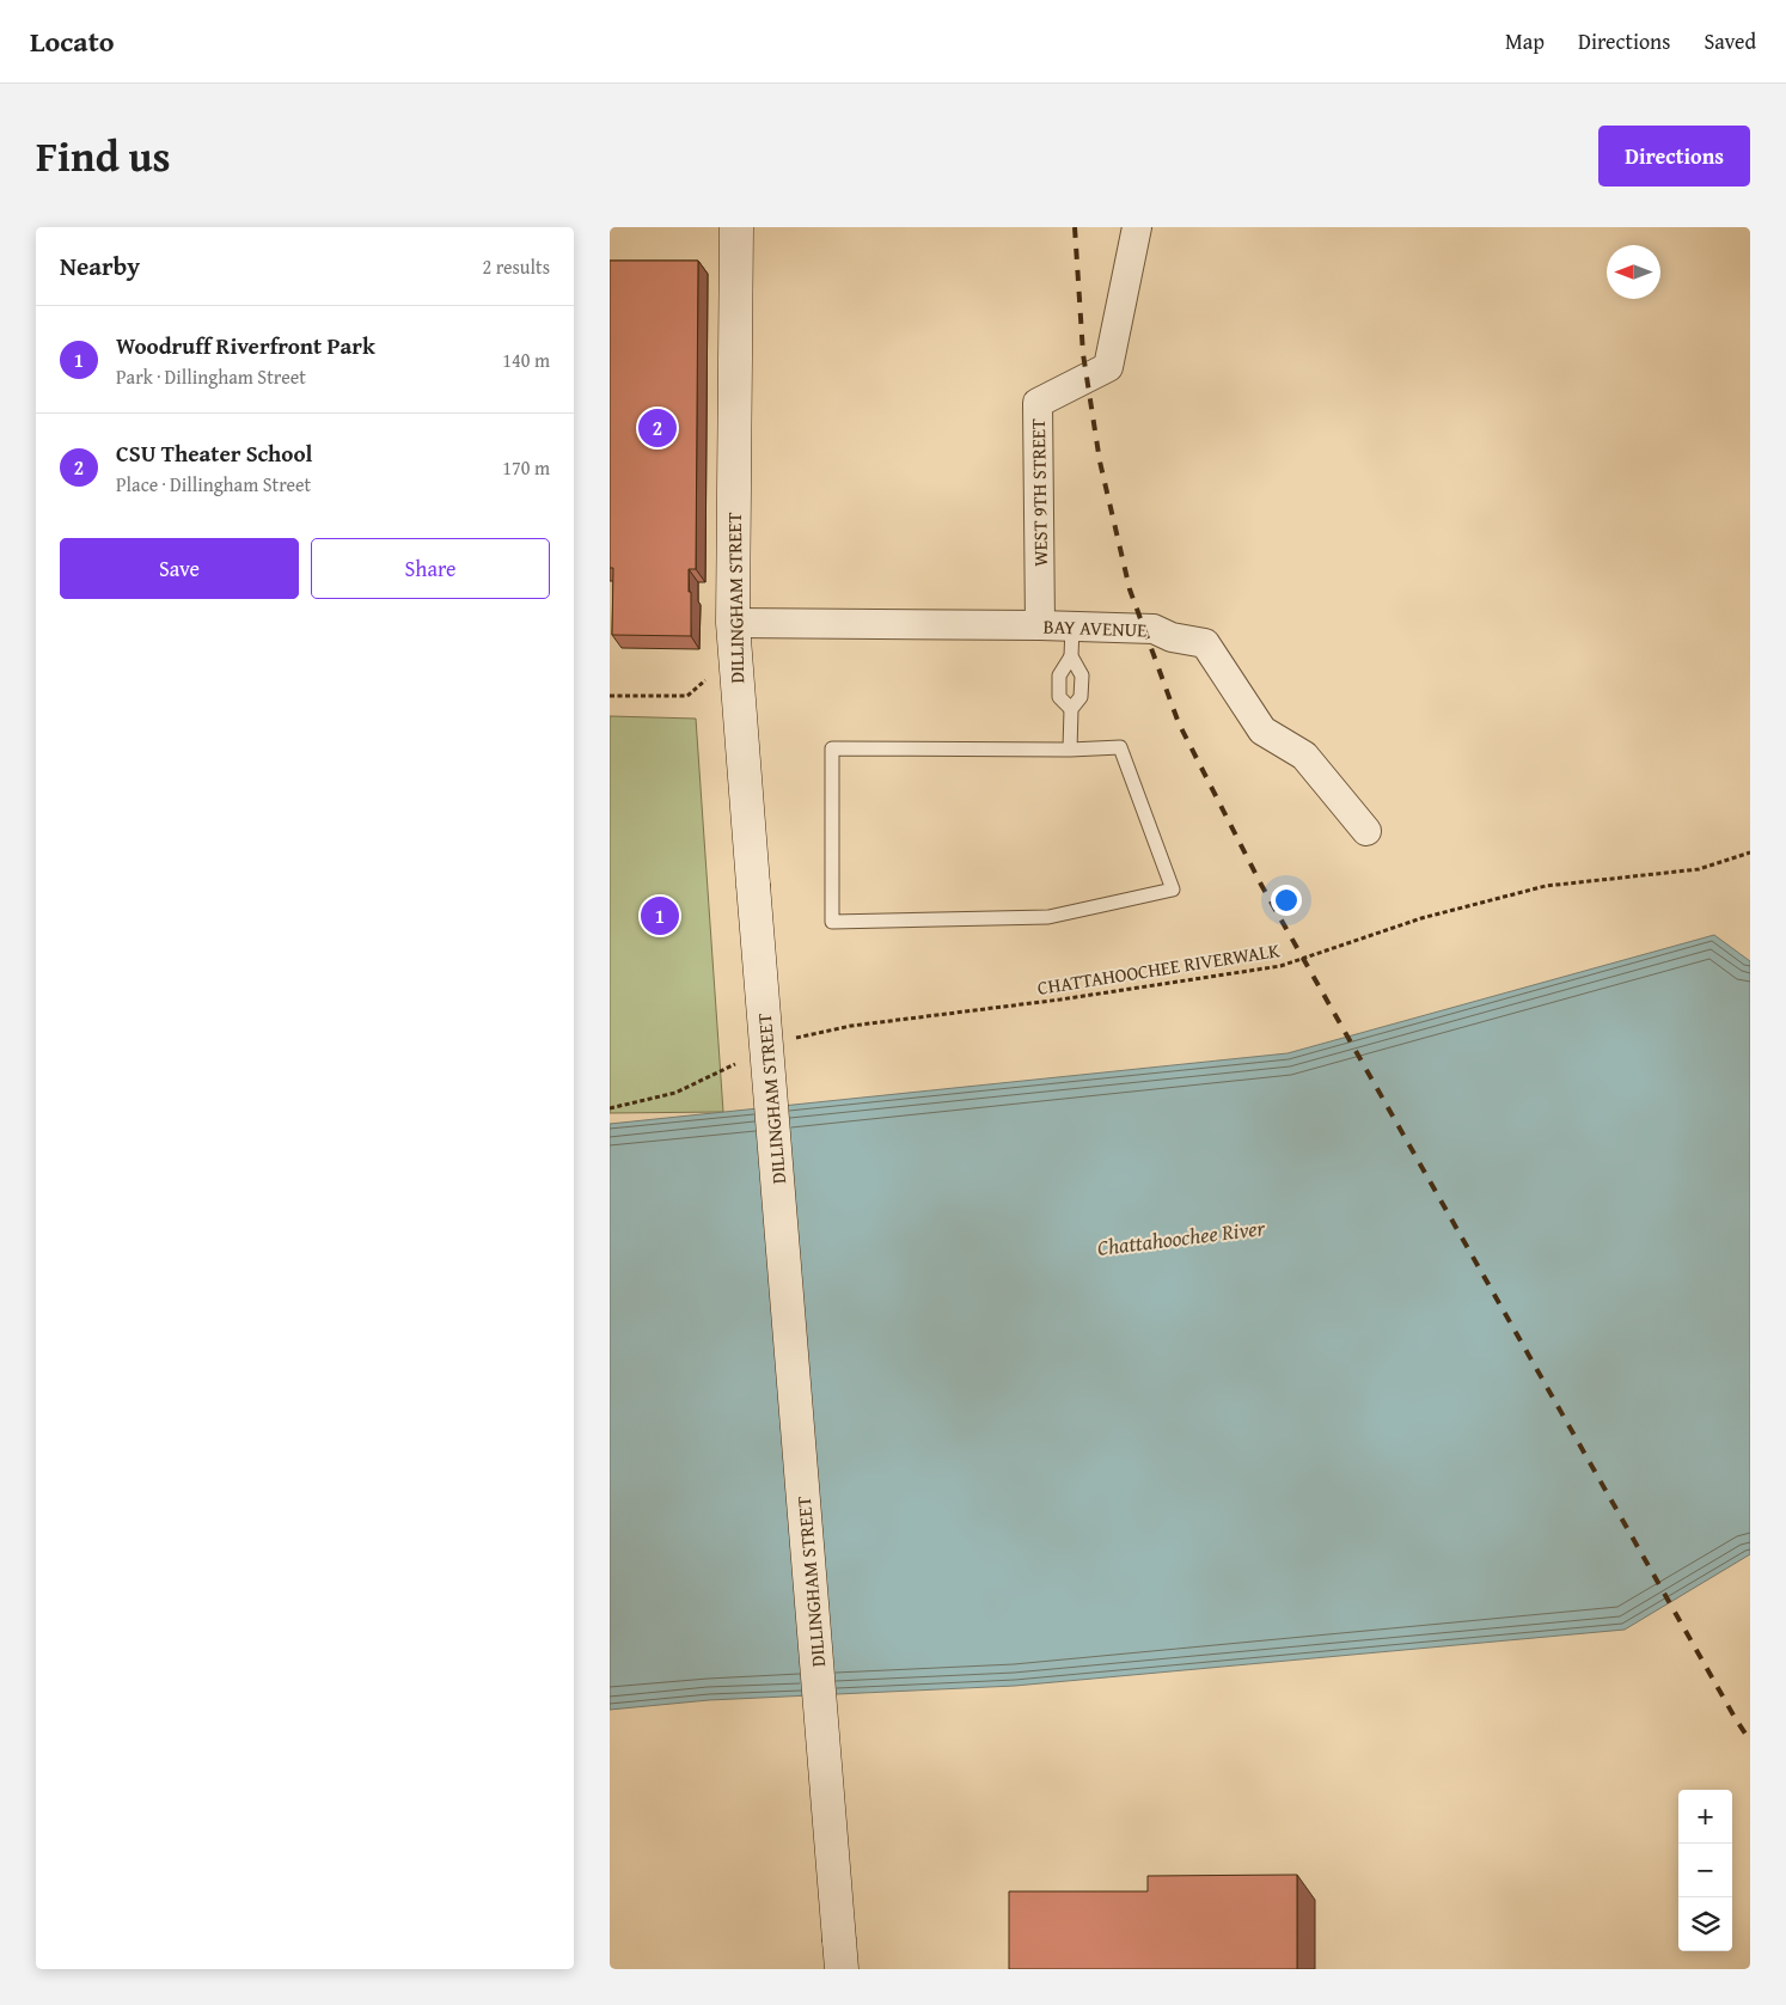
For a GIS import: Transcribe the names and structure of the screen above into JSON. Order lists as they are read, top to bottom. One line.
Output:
{"streets":{"street":["WEST 9TH STREET","DILLINGHAM STREET","BAY AVENUE"],"path":["CHATTAHOOCHEE RIVERWALK"]},"crossings":[["WEST 9TH STREET","BAY AVENUE"],["DILLINGHAM STREET","BAY AVENUE"]],"water":["Chattahoochee River"],"north":"left","page":{"header":"Locato","nav":["Map","Directions","Saved"],"title":"Find us","buttons":["Directions",["Save","Share"]],"heading":["Nearby","2 results"],"list":[{"mark":"1","name":"Woodruff Riverfront Park","note":"Park · Dillingham Street","value":"140 m"},{"mark":"2","name":"CSU Theater School","note":"Place · Dillingham Street","value":"170 m"}],"pins":["2","1"],"map_buttons":["+","−"]}}
